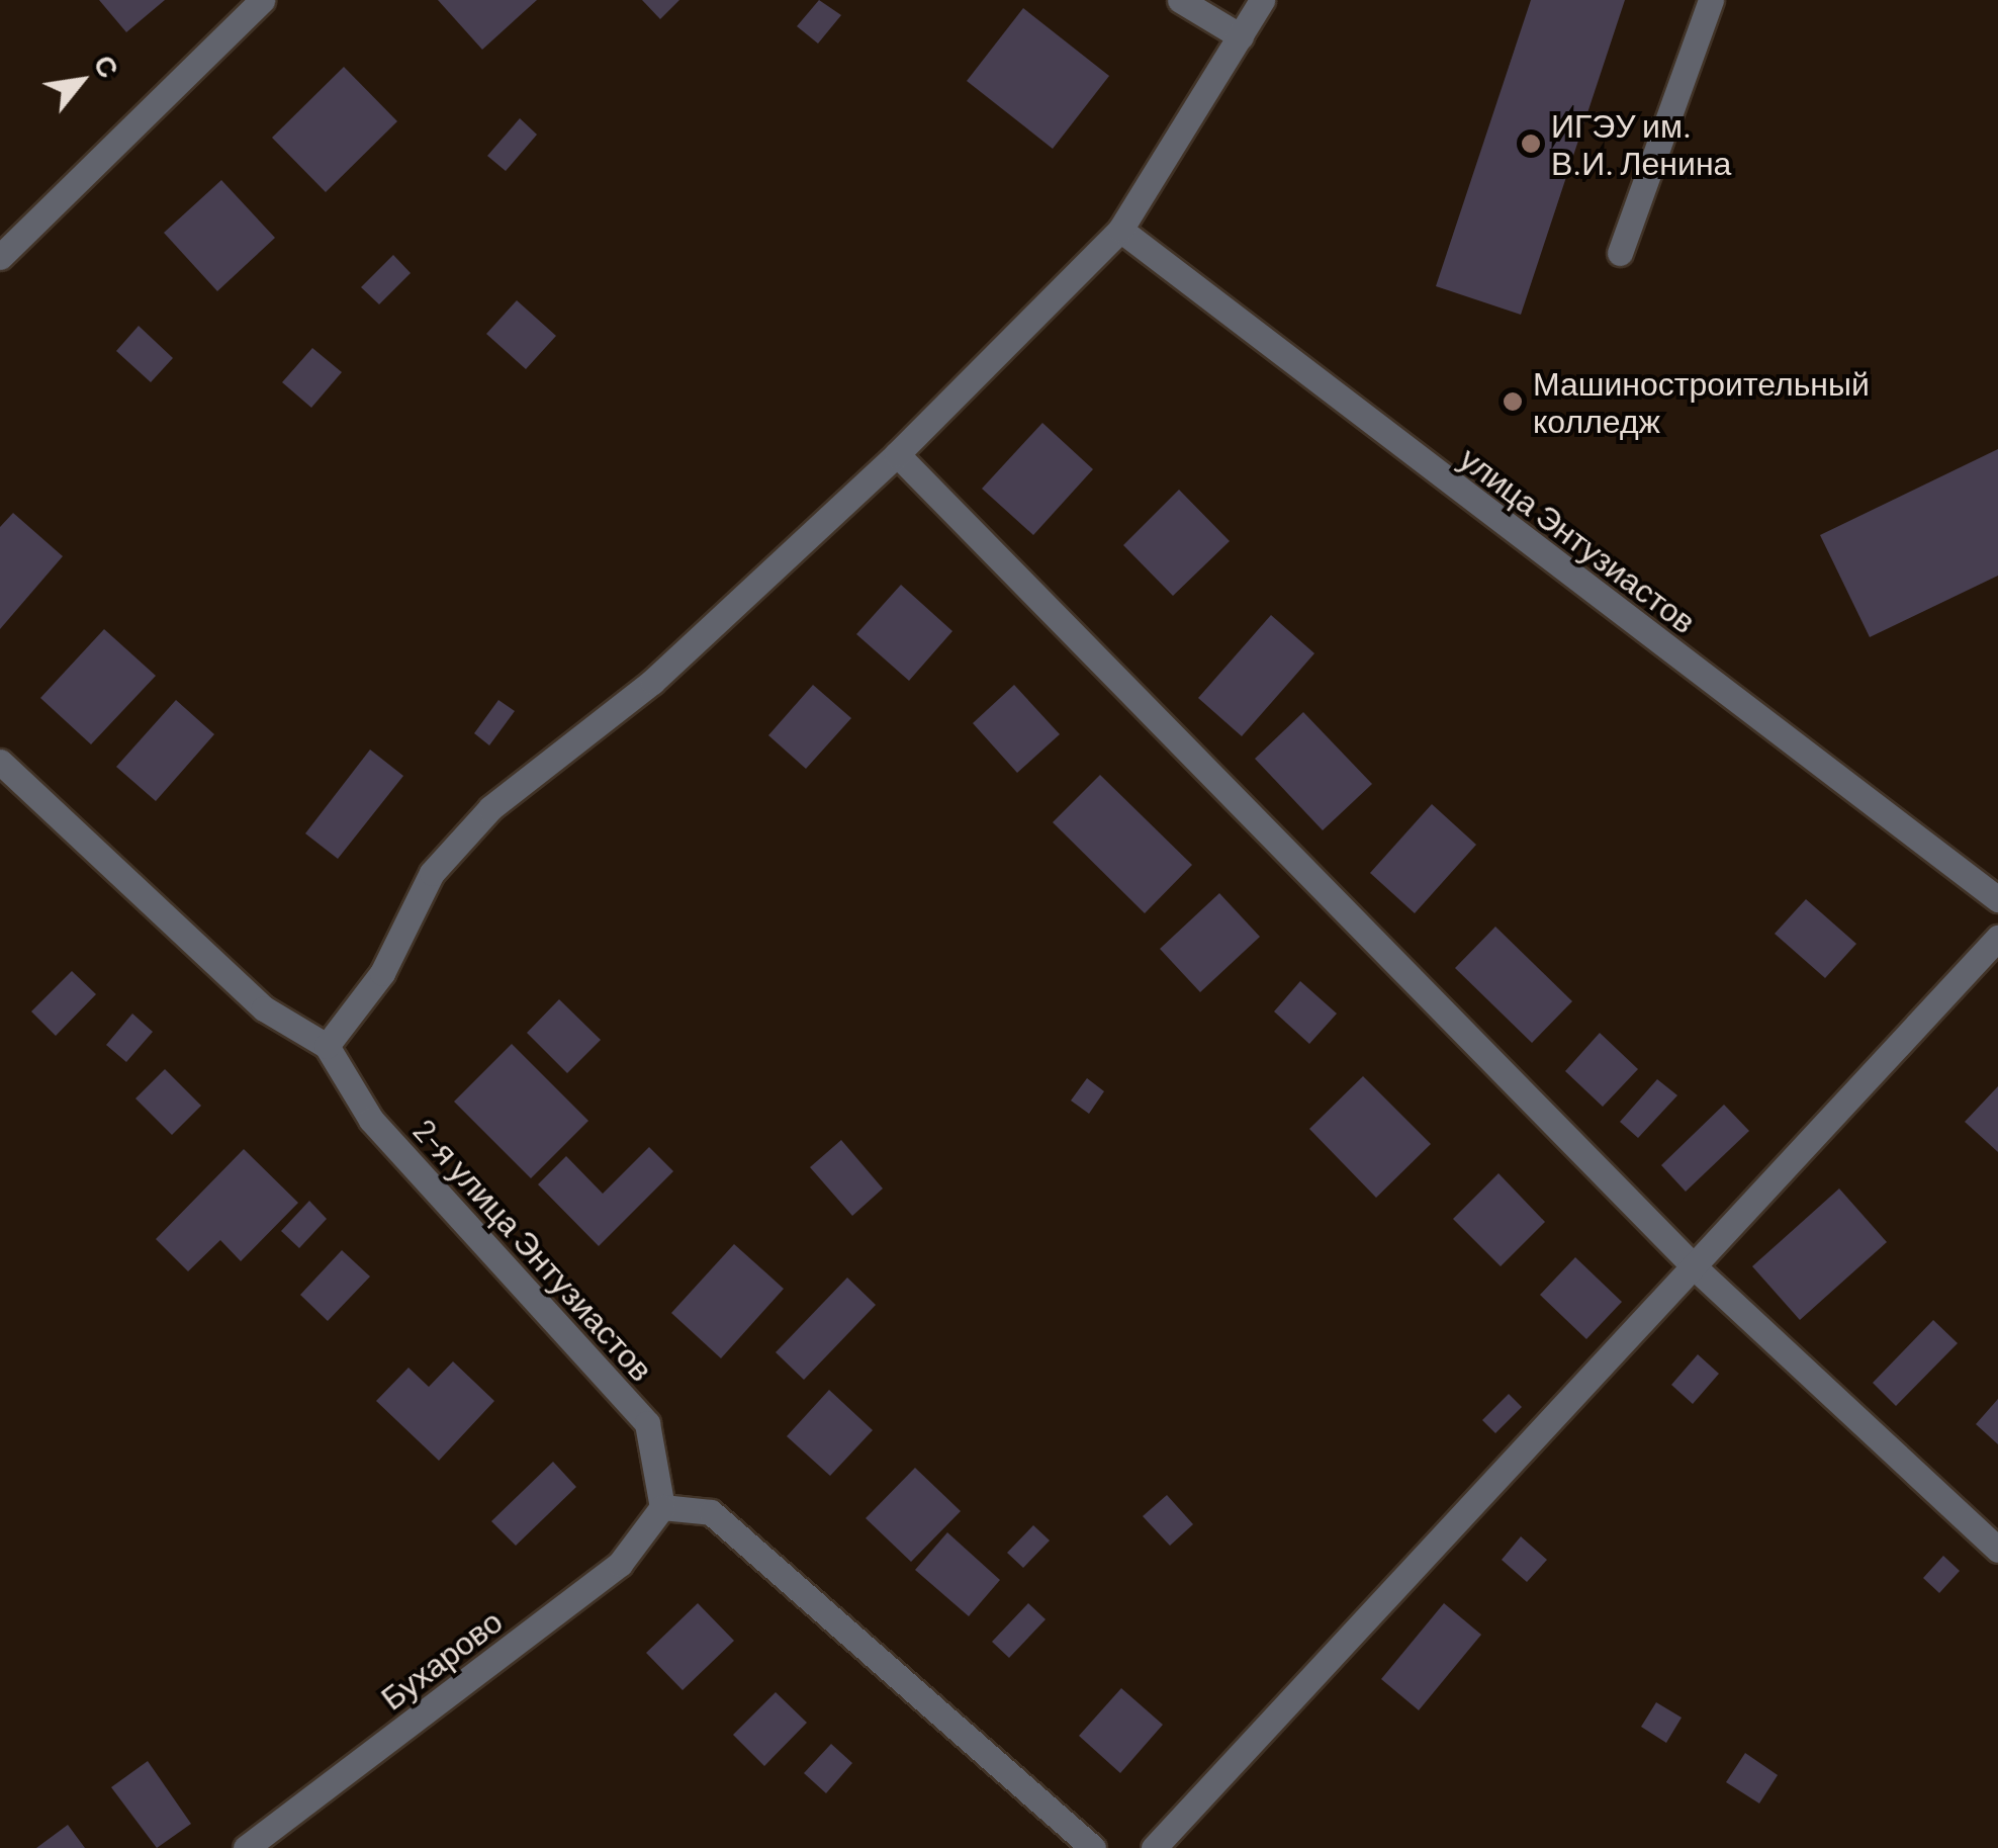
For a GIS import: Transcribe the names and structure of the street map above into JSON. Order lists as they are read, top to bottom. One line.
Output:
{"streets":{"street":["улица Энтузиастов","2-я улица Энтузиастов","Бухарово"]},"crossings":[["2-я улица Энтузиастов","Бухарово"]],"places":["ИГЭУ им. В.И. Ленина","Машиностроительный колледж"],"north":"top right"}
